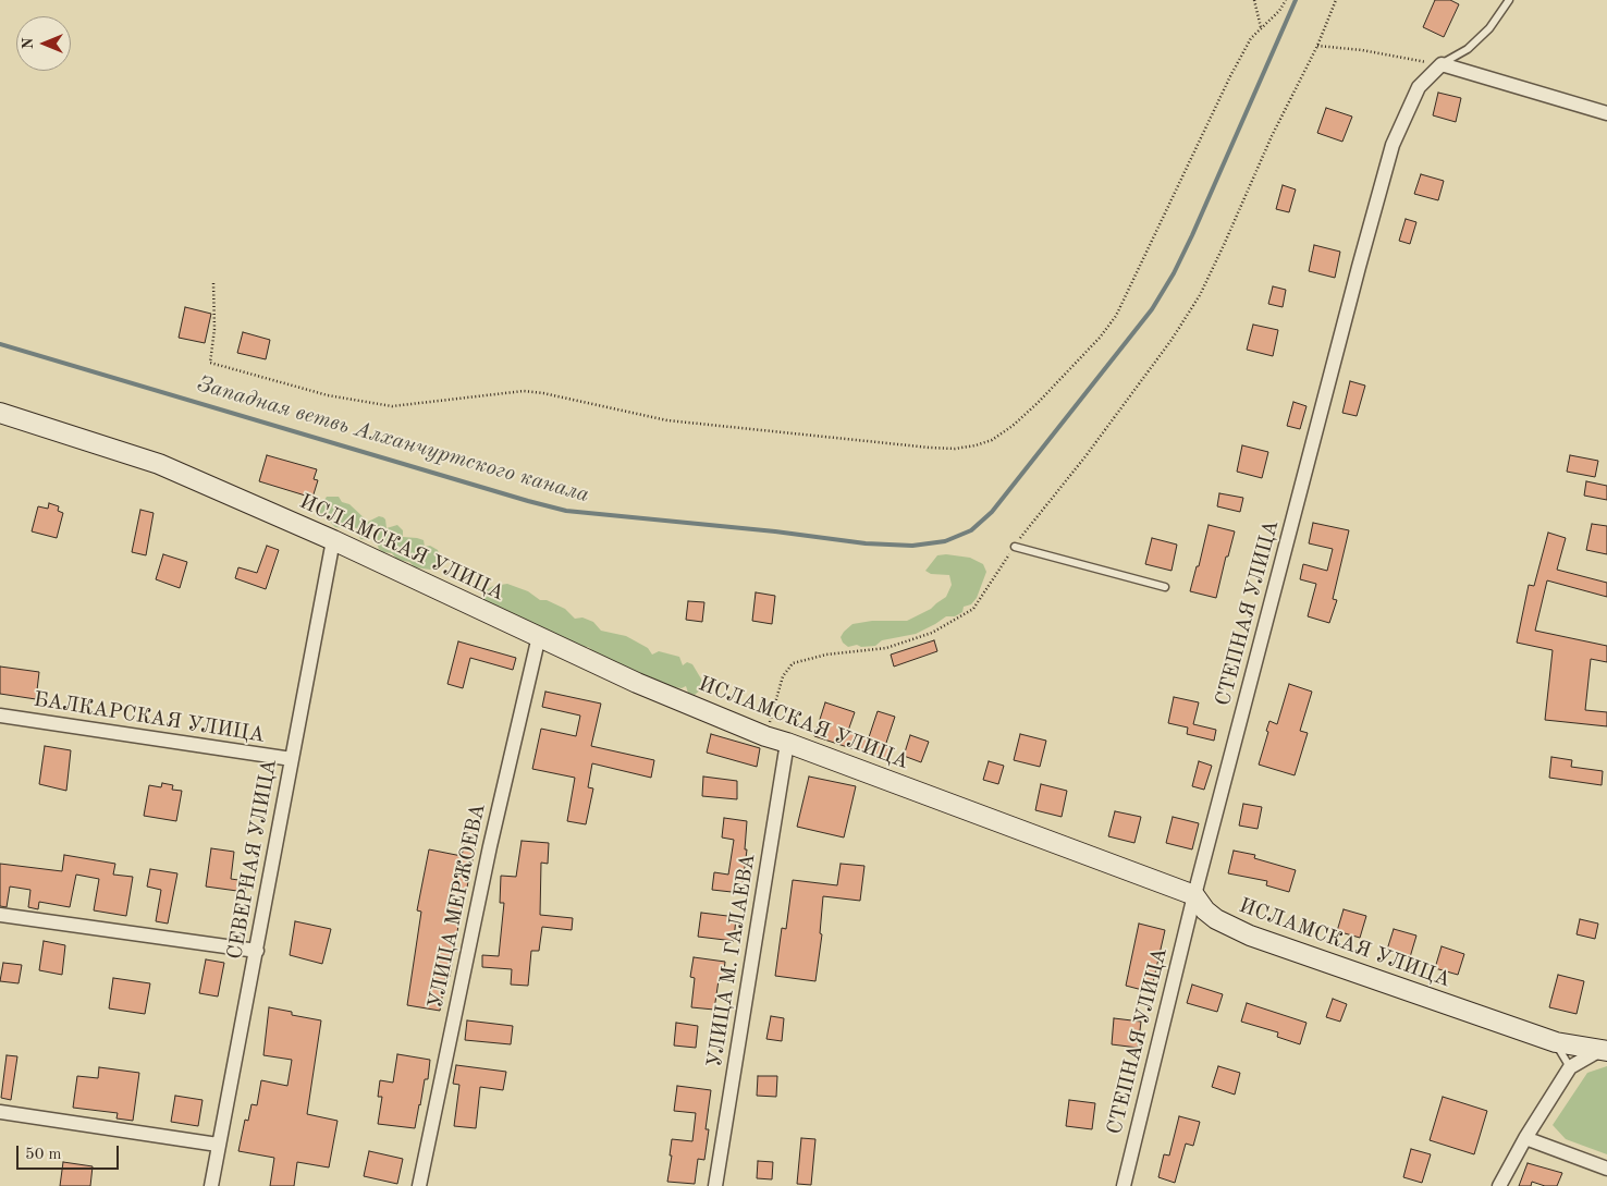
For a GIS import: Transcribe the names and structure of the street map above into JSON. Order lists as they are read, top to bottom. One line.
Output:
{"streets":{"street":["ИСЛАМСКАЯ УЛИЦА","СТЕПНАЯ УЛИЦА","БАЛКАРСКАЯ УЛИЦА","СЕВЕРНАЯ УЛИЦА","УЛИЦА МЕРЖОЕВА","УЛИЦА М. ГАЛАЕВА"]},"crossings":[["ИСЛАМСКАЯ УЛИЦА","СТЕПНАЯ УЛИЦА"],["ИСЛАМСКАЯ УЛИЦА","СЕВЕРНАЯ УЛИЦА"],["ИСЛАМСКАЯ УЛИЦА","УЛИЦА МЕРЖОЕВА"],["ИСЛАМСКАЯ УЛИЦА","УЛИЦА М. ГАЛАЕВА"],["БАЛКАРСКАЯ УЛИЦА","СЕВЕРНАЯ УЛИЦА"]],"water":["Западная ветвь Алханчуртского канала"],"scale_bar":"50 m","north":"left"}
